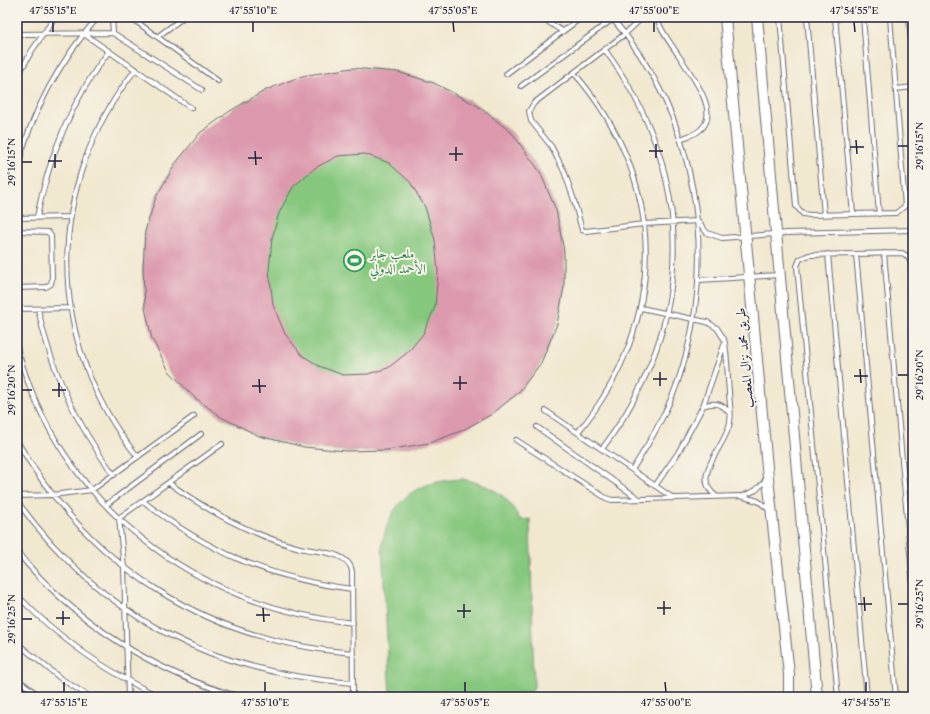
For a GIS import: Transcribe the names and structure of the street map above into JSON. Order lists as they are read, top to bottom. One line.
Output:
{"streets":{"street":["طريق محمد نزال المعصب"]},"places":{"sports":["ملعب جابر الأحمد الدولي"]},"coordinates":["47°55'15\"E","47°55'10\"E","47°55'05\"E","47°55'00\"E","47°54'55\"E","29°16'15\"N","29°16'20\"N","29°16'25\"N"]}
